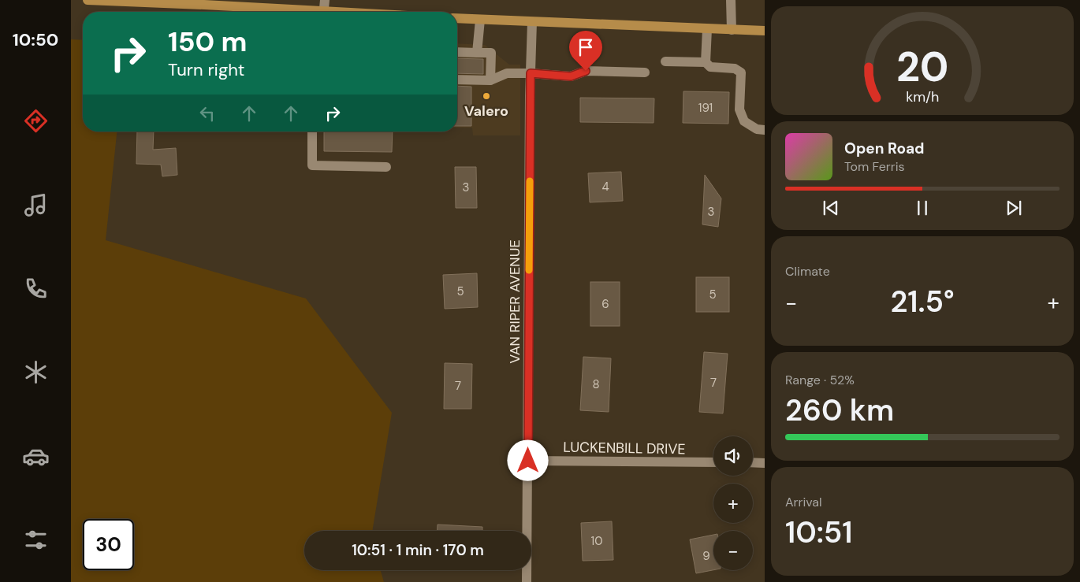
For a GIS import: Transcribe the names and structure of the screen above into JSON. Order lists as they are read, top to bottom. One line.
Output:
{"streets":{"street":["VAN RIPER AVENUE","LUCKENBILL DRIVE"]},"crossings":[["VAN RIPER AVENUE","LUCKENBILL DRIVE"]],"places":["Valero"],"house_numbers":["191","4","3","3","5","5","6","7","8","7","10","9"],"page":{"tabs":"10:50","turn":["150 m","Turn right"],"song":["Open Road","Tom Ferris"],"tile":["Climate",["Range · 52%","260 km"],["Arrival","10:51"]],"heat":["−","21.5°","+"],"map_buttons":["+","−"],"limit":"30","trip":"10:51 · 1 min · 170 m","gauge":["20","km/h"]}}
